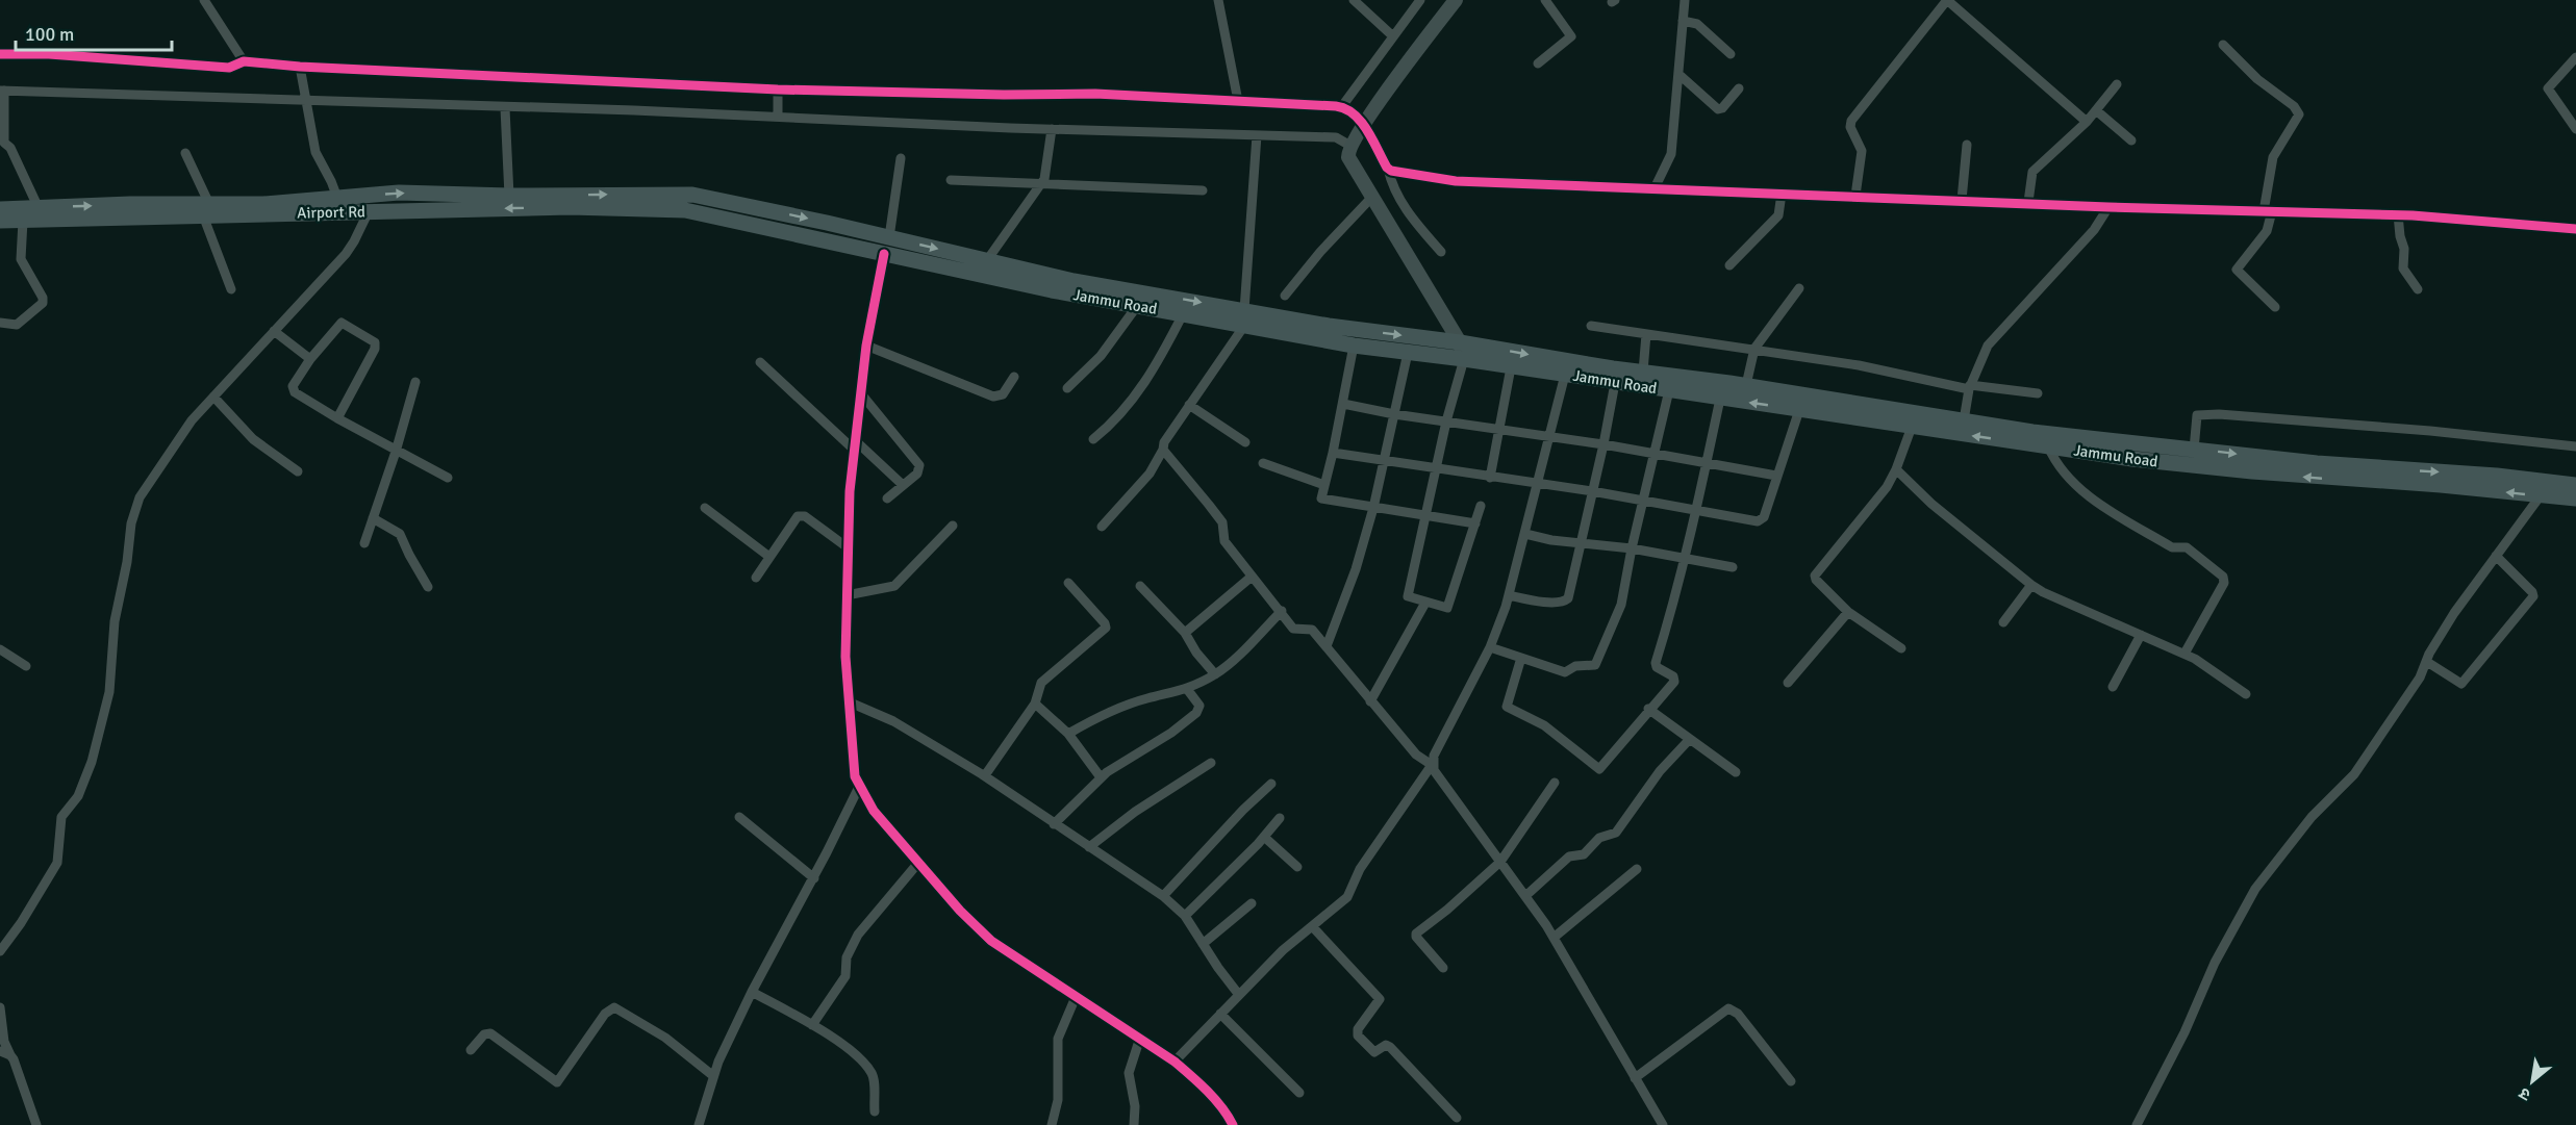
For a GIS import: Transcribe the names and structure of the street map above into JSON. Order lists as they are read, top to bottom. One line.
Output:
{"streets":{"main road":["Airport Rd","Jammu Road"]},"crossings":[["Airport Rd","Jammu Road"]],"scale_bar":"100 m","north":"bottom left"}
